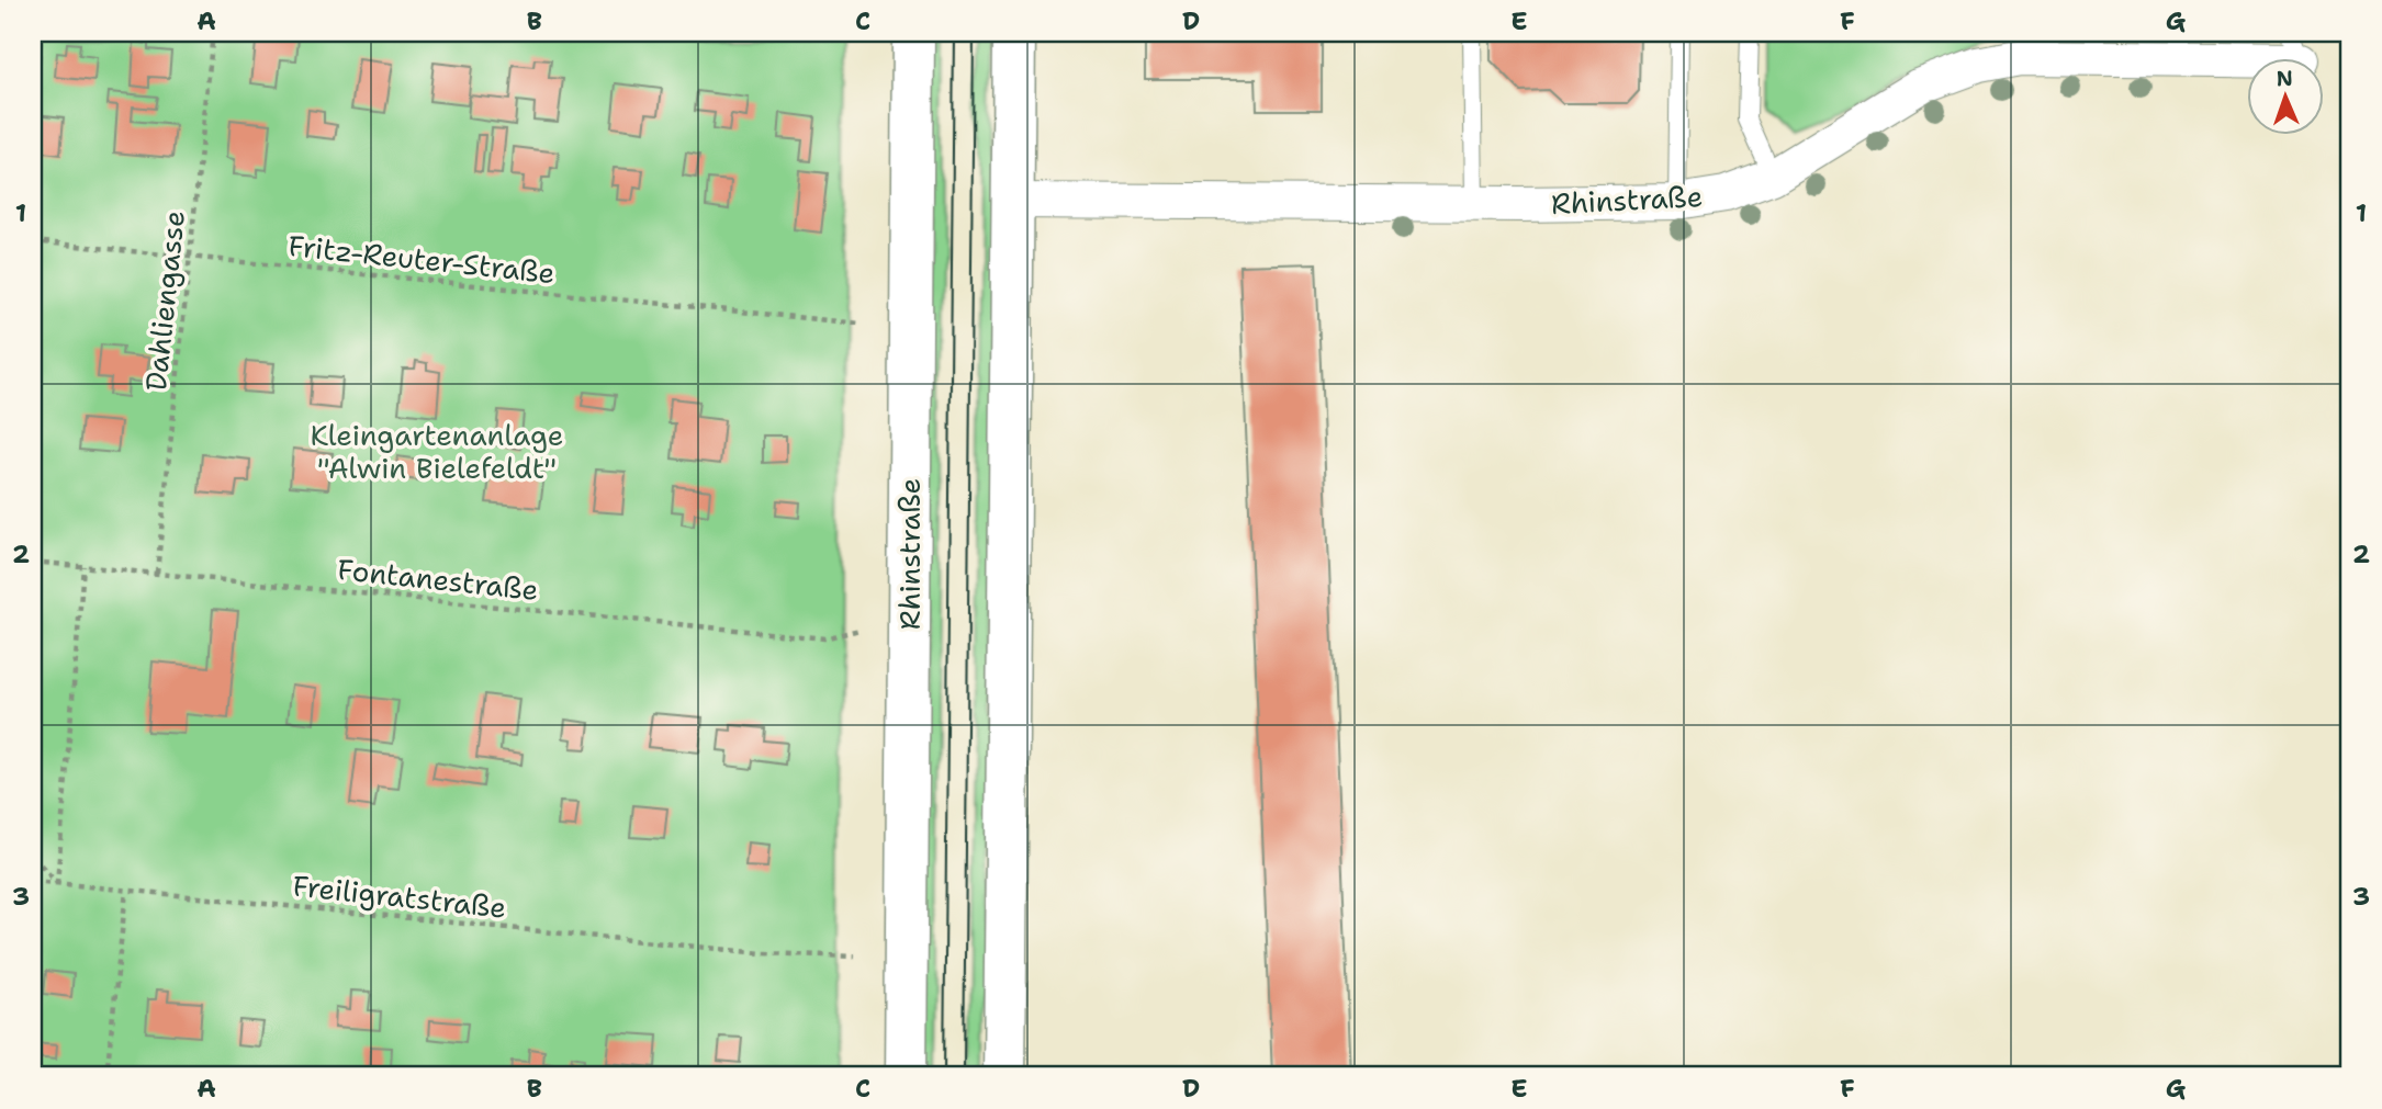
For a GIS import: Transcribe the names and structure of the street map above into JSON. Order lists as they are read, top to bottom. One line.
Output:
{"streets":{"main road":["Rhinstraße"],"path":["Fritz-Reuter-Straße","Dahliengasse","Fontanestraße","Freiligratstraße"]},"crossings":[["Fritz-Reuter-Straße","Dahliengasse"],["Dahliengasse","Fontanestraße"]],"parks":["Kleingartenanlage \"Alwin Bielefeldt\""],"north":"top","grid":{"columns":["A","B","C","D","E","F","G"],"rows":["1","2","3"]}}
